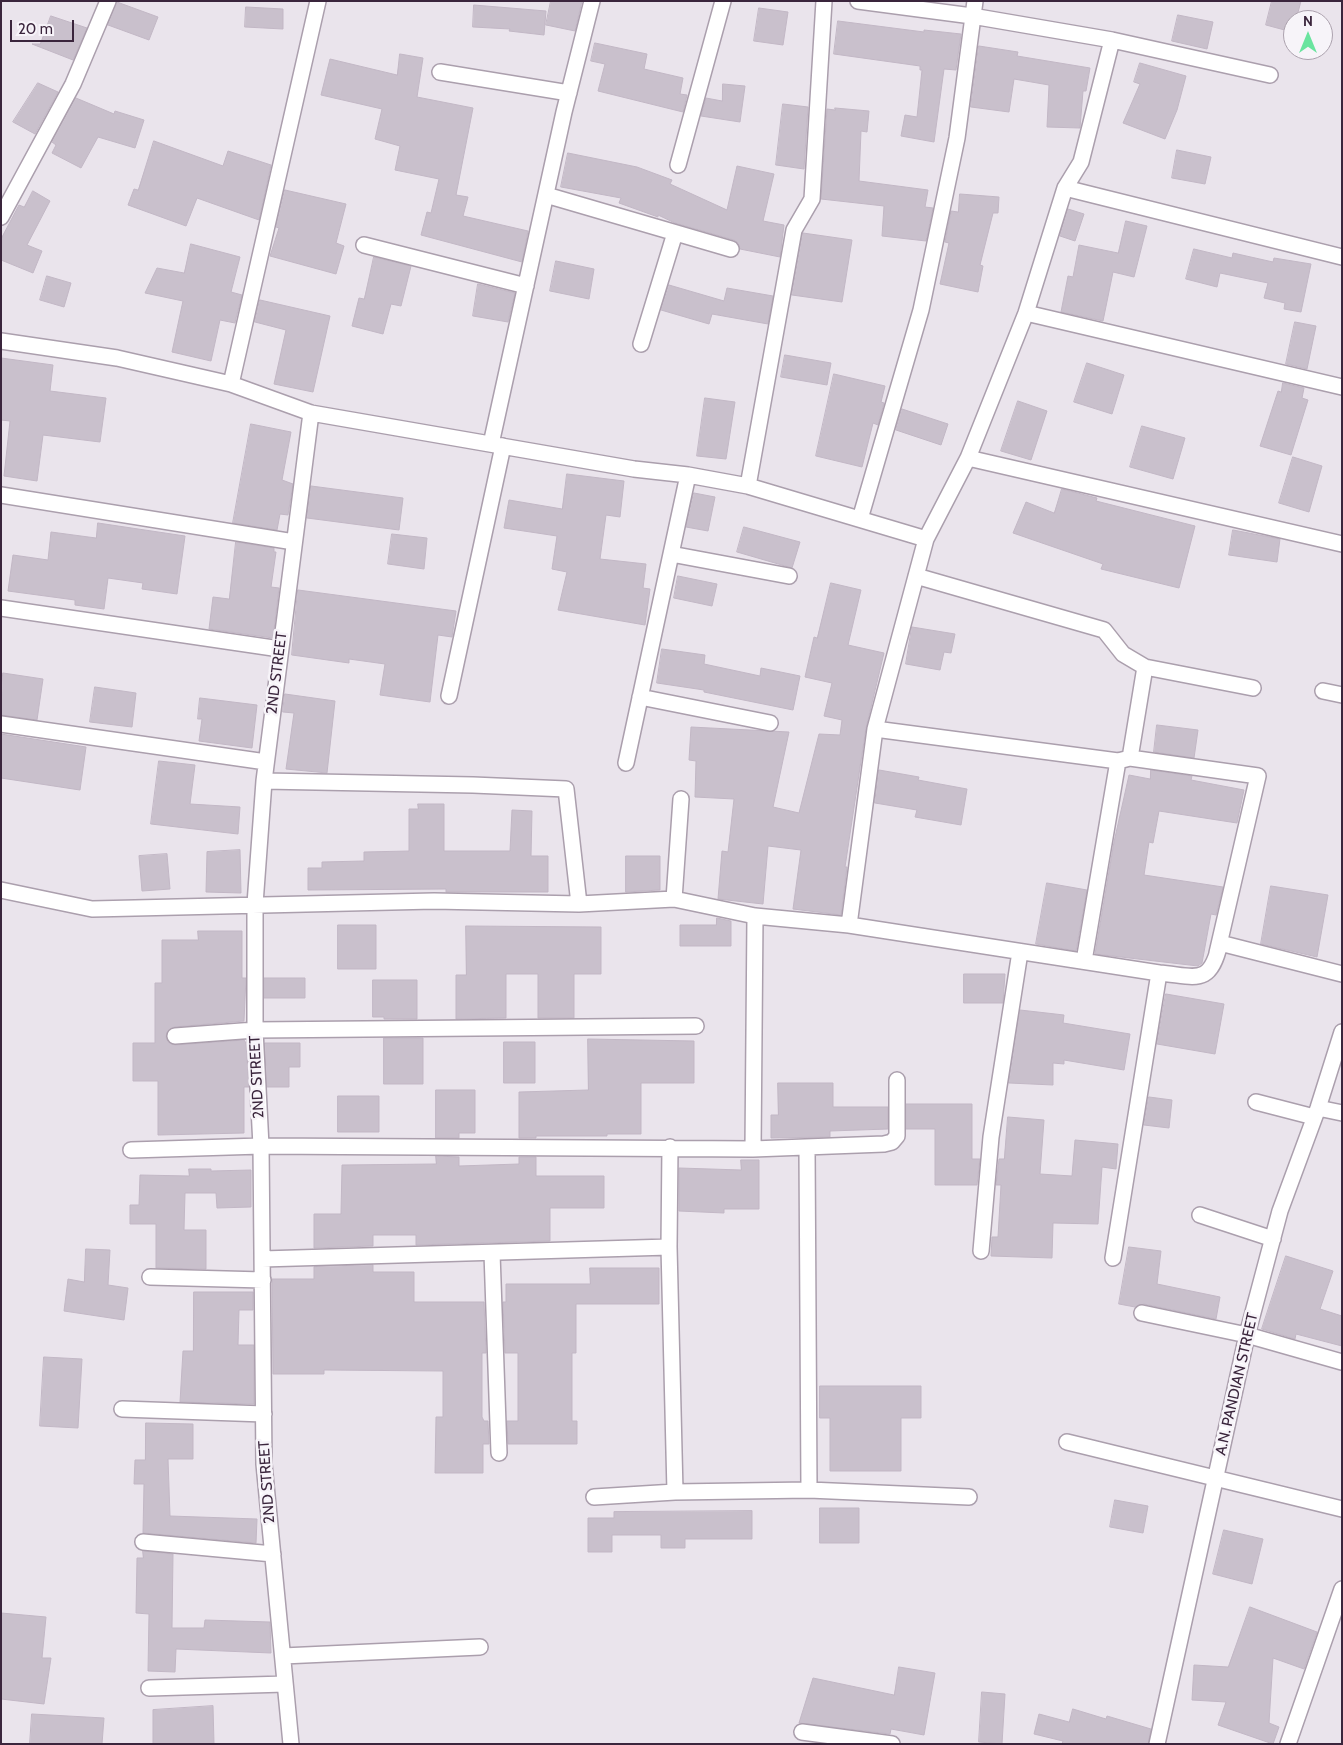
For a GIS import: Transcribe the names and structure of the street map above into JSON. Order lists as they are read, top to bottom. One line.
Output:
{"streets":{"street":["2ND STREET","A.N. PANDIAN STREET"]},"scale_bar":"20 m","north":"top"}
